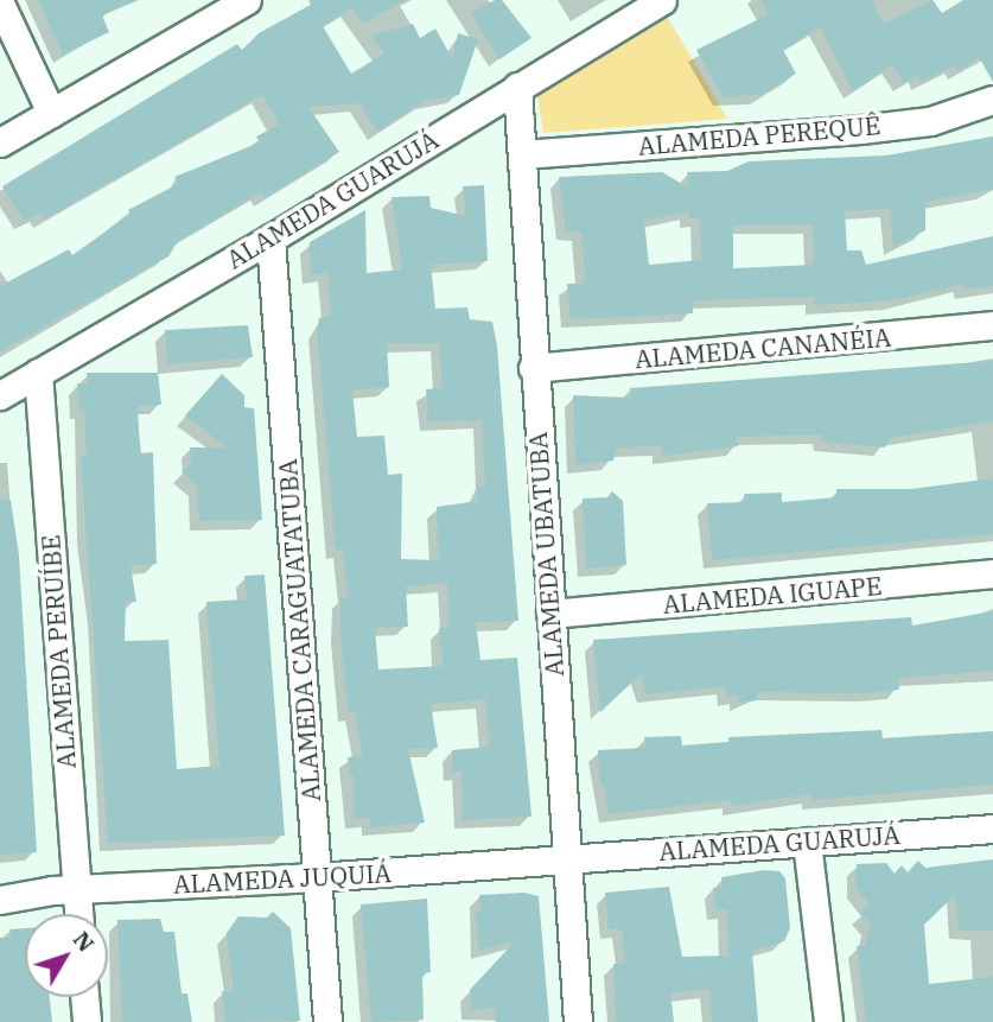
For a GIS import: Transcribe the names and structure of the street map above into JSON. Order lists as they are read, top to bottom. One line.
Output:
{"streets":{"street":["ALAMEDA PEREQUÊ","ALAMEDA GUARUJÁ","ALAMEDA CANANÉIA","ALAMEDA UBATUBA","ALAMEDA IGUAPE","ALAMEDA CARAGUATATUBA","ALAMEDA PERUÍBE","ALAMEDA JUQUIÁ"]},"crossings":[["ALAMEDA PEREQUÊ","ALAMEDA UBATUBA"],["ALAMEDA GUARUJÁ","ALAMEDA UBATUBA"],["ALAMEDA GUARUJÁ","ALAMEDA CARAGUATATUBA"],["ALAMEDA GUARUJÁ","ALAMEDA PERUÍBE"],["ALAMEDA GUARUJÁ","ALAMEDA JUQUIÁ"],["ALAMEDA CANANÉIA","ALAMEDA UBATUBA"],["ALAMEDA UBATUBA","ALAMEDA IGUAPE"],["ALAMEDA UBATUBA","ALAMEDA JUQUIÁ"],["ALAMEDA CARAGUATATUBA","ALAMEDA JUQUIÁ"],["ALAMEDA PERUÍBE","ALAMEDA JUQUIÁ"]],"north":"top right"}
